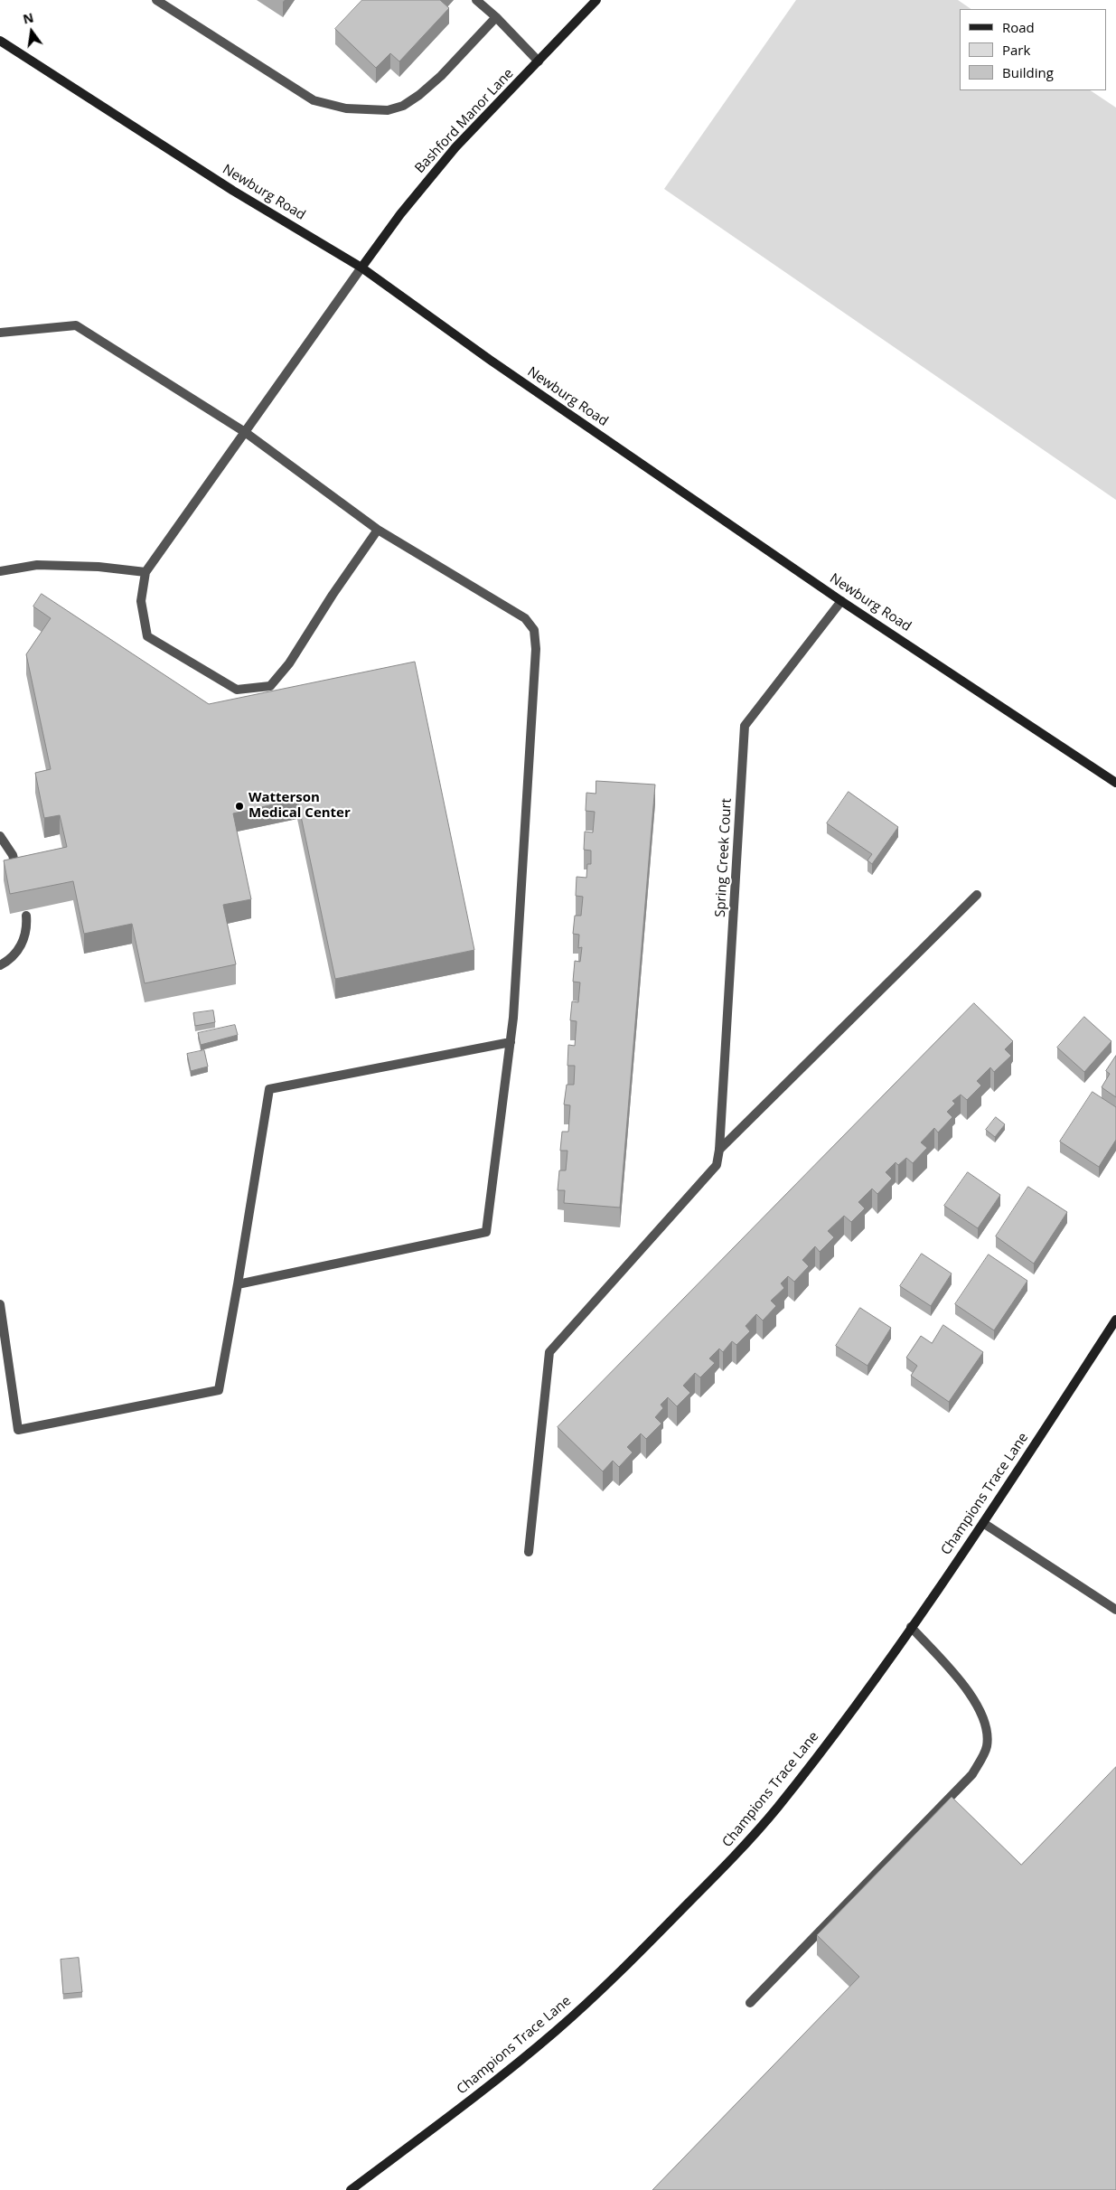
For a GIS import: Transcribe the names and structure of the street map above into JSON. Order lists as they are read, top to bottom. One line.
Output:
{"streets":{"street":["Bashford Manor Lane","Newburg Road","Spring Creek Court","Champions Trace Lane"]},"crossings":[["Bashford Manor Lane","Newburg Road"],["Newburg Road","Spring Creek Court"]],"places":["Watterson Medical Center"],"legend":["Road","Park","Building"],"north":"top"}
